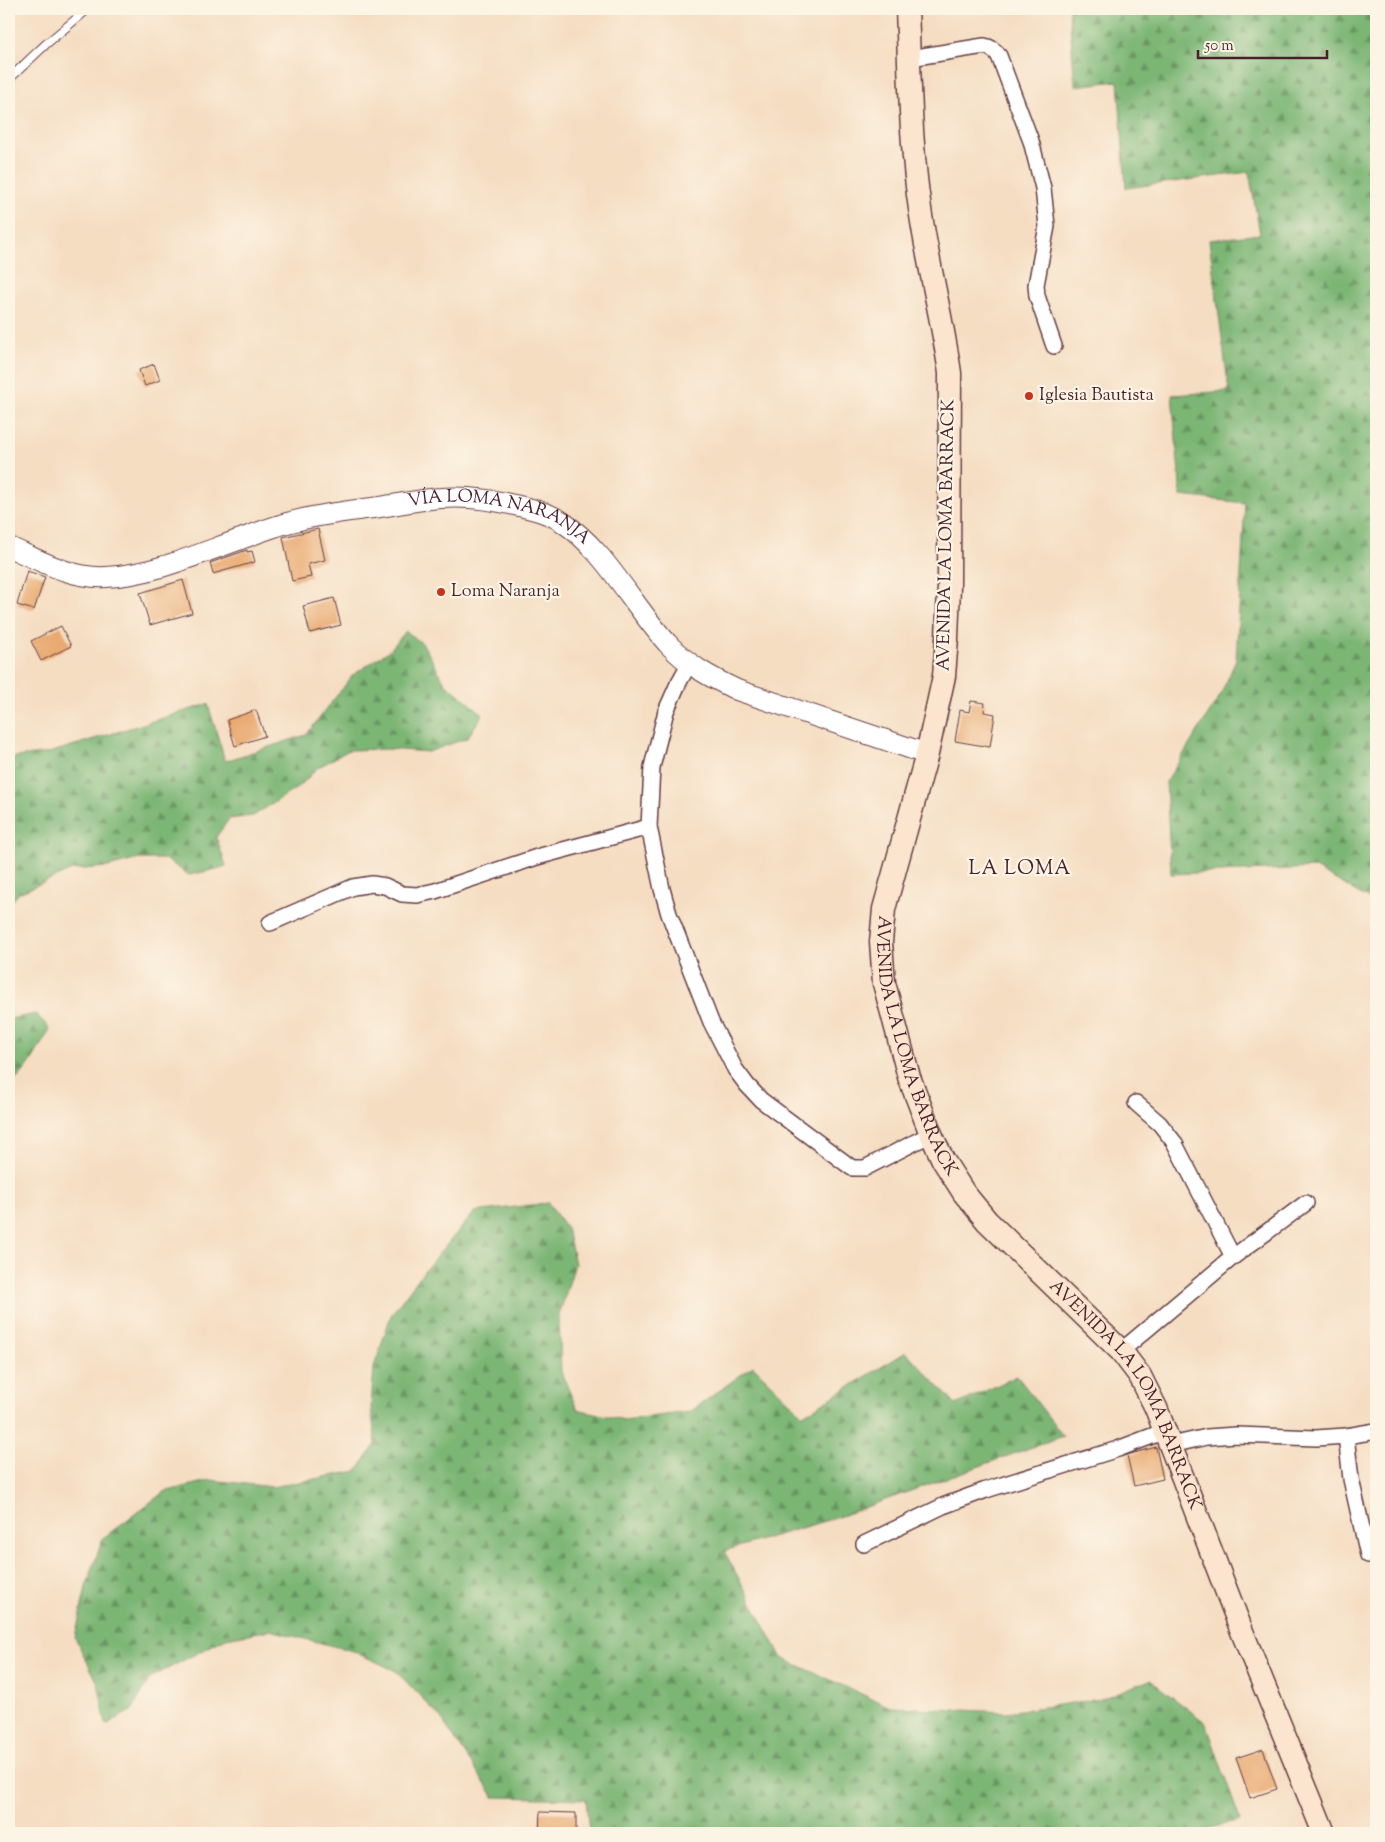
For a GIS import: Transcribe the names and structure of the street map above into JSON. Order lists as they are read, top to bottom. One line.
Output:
{"streets":{"main road":["AVENIDA LA LOMA BARRACK"],"street":["VÍA LOMA NARANJA"]},"crossings":[["VÍA LOMA NARANJA","AVENIDA LA LOMA BARRACK"]],"districts":["LA LOMA"],"places":["Iglesia Bautista","Loma Naranja"],"scale_bar":"50 m"}
